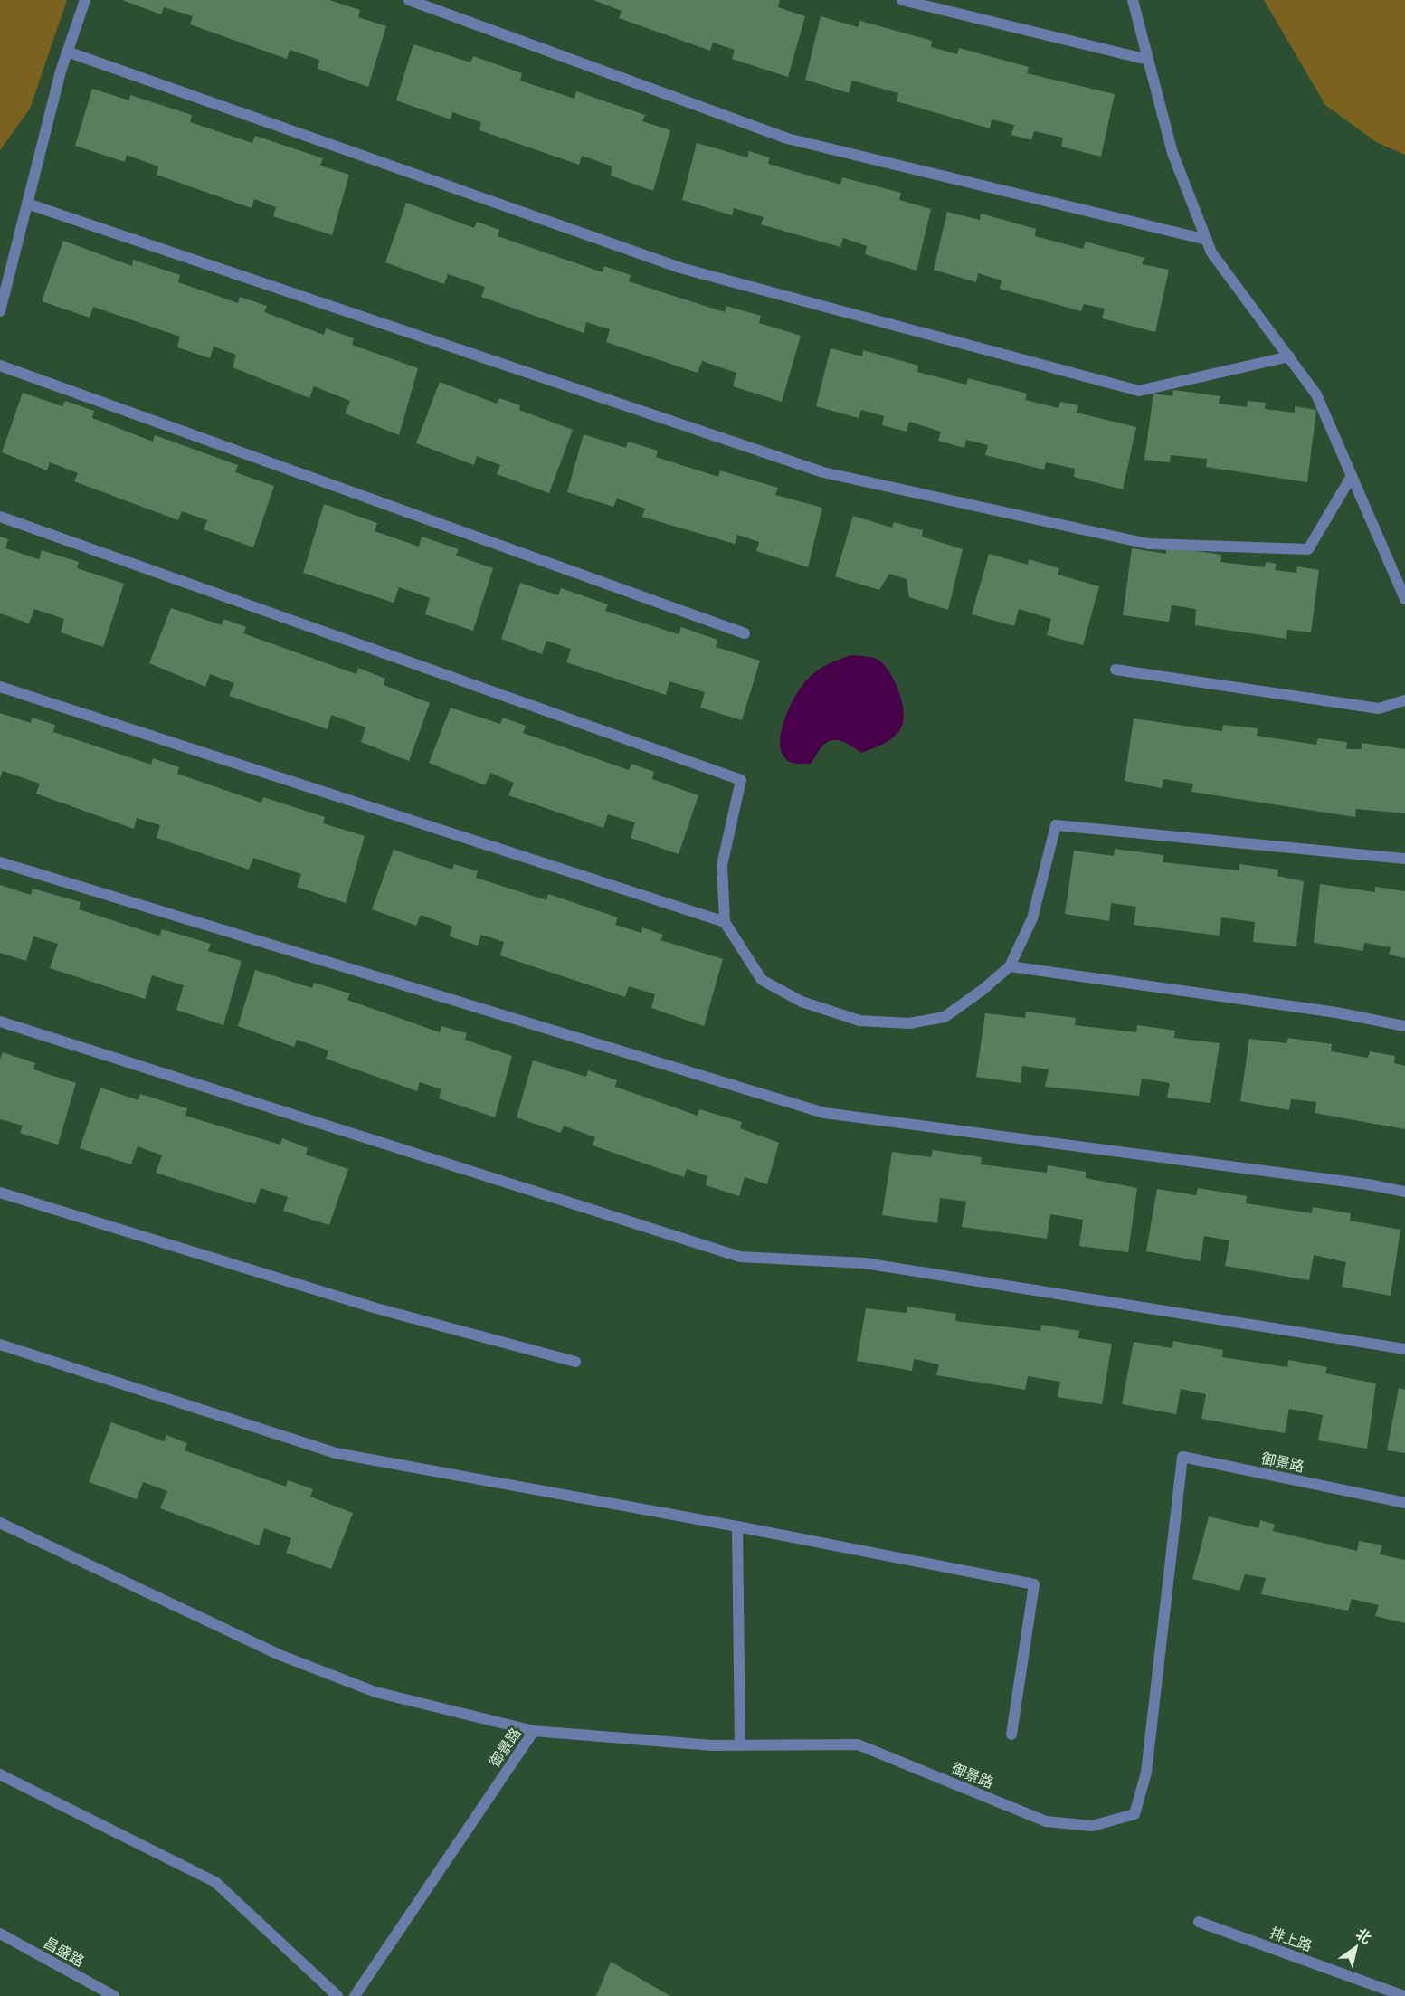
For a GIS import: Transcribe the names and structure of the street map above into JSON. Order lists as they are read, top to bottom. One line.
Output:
{"streets":{"street":["御景路","排上路","昌盛路"]},"north":"top right"}
